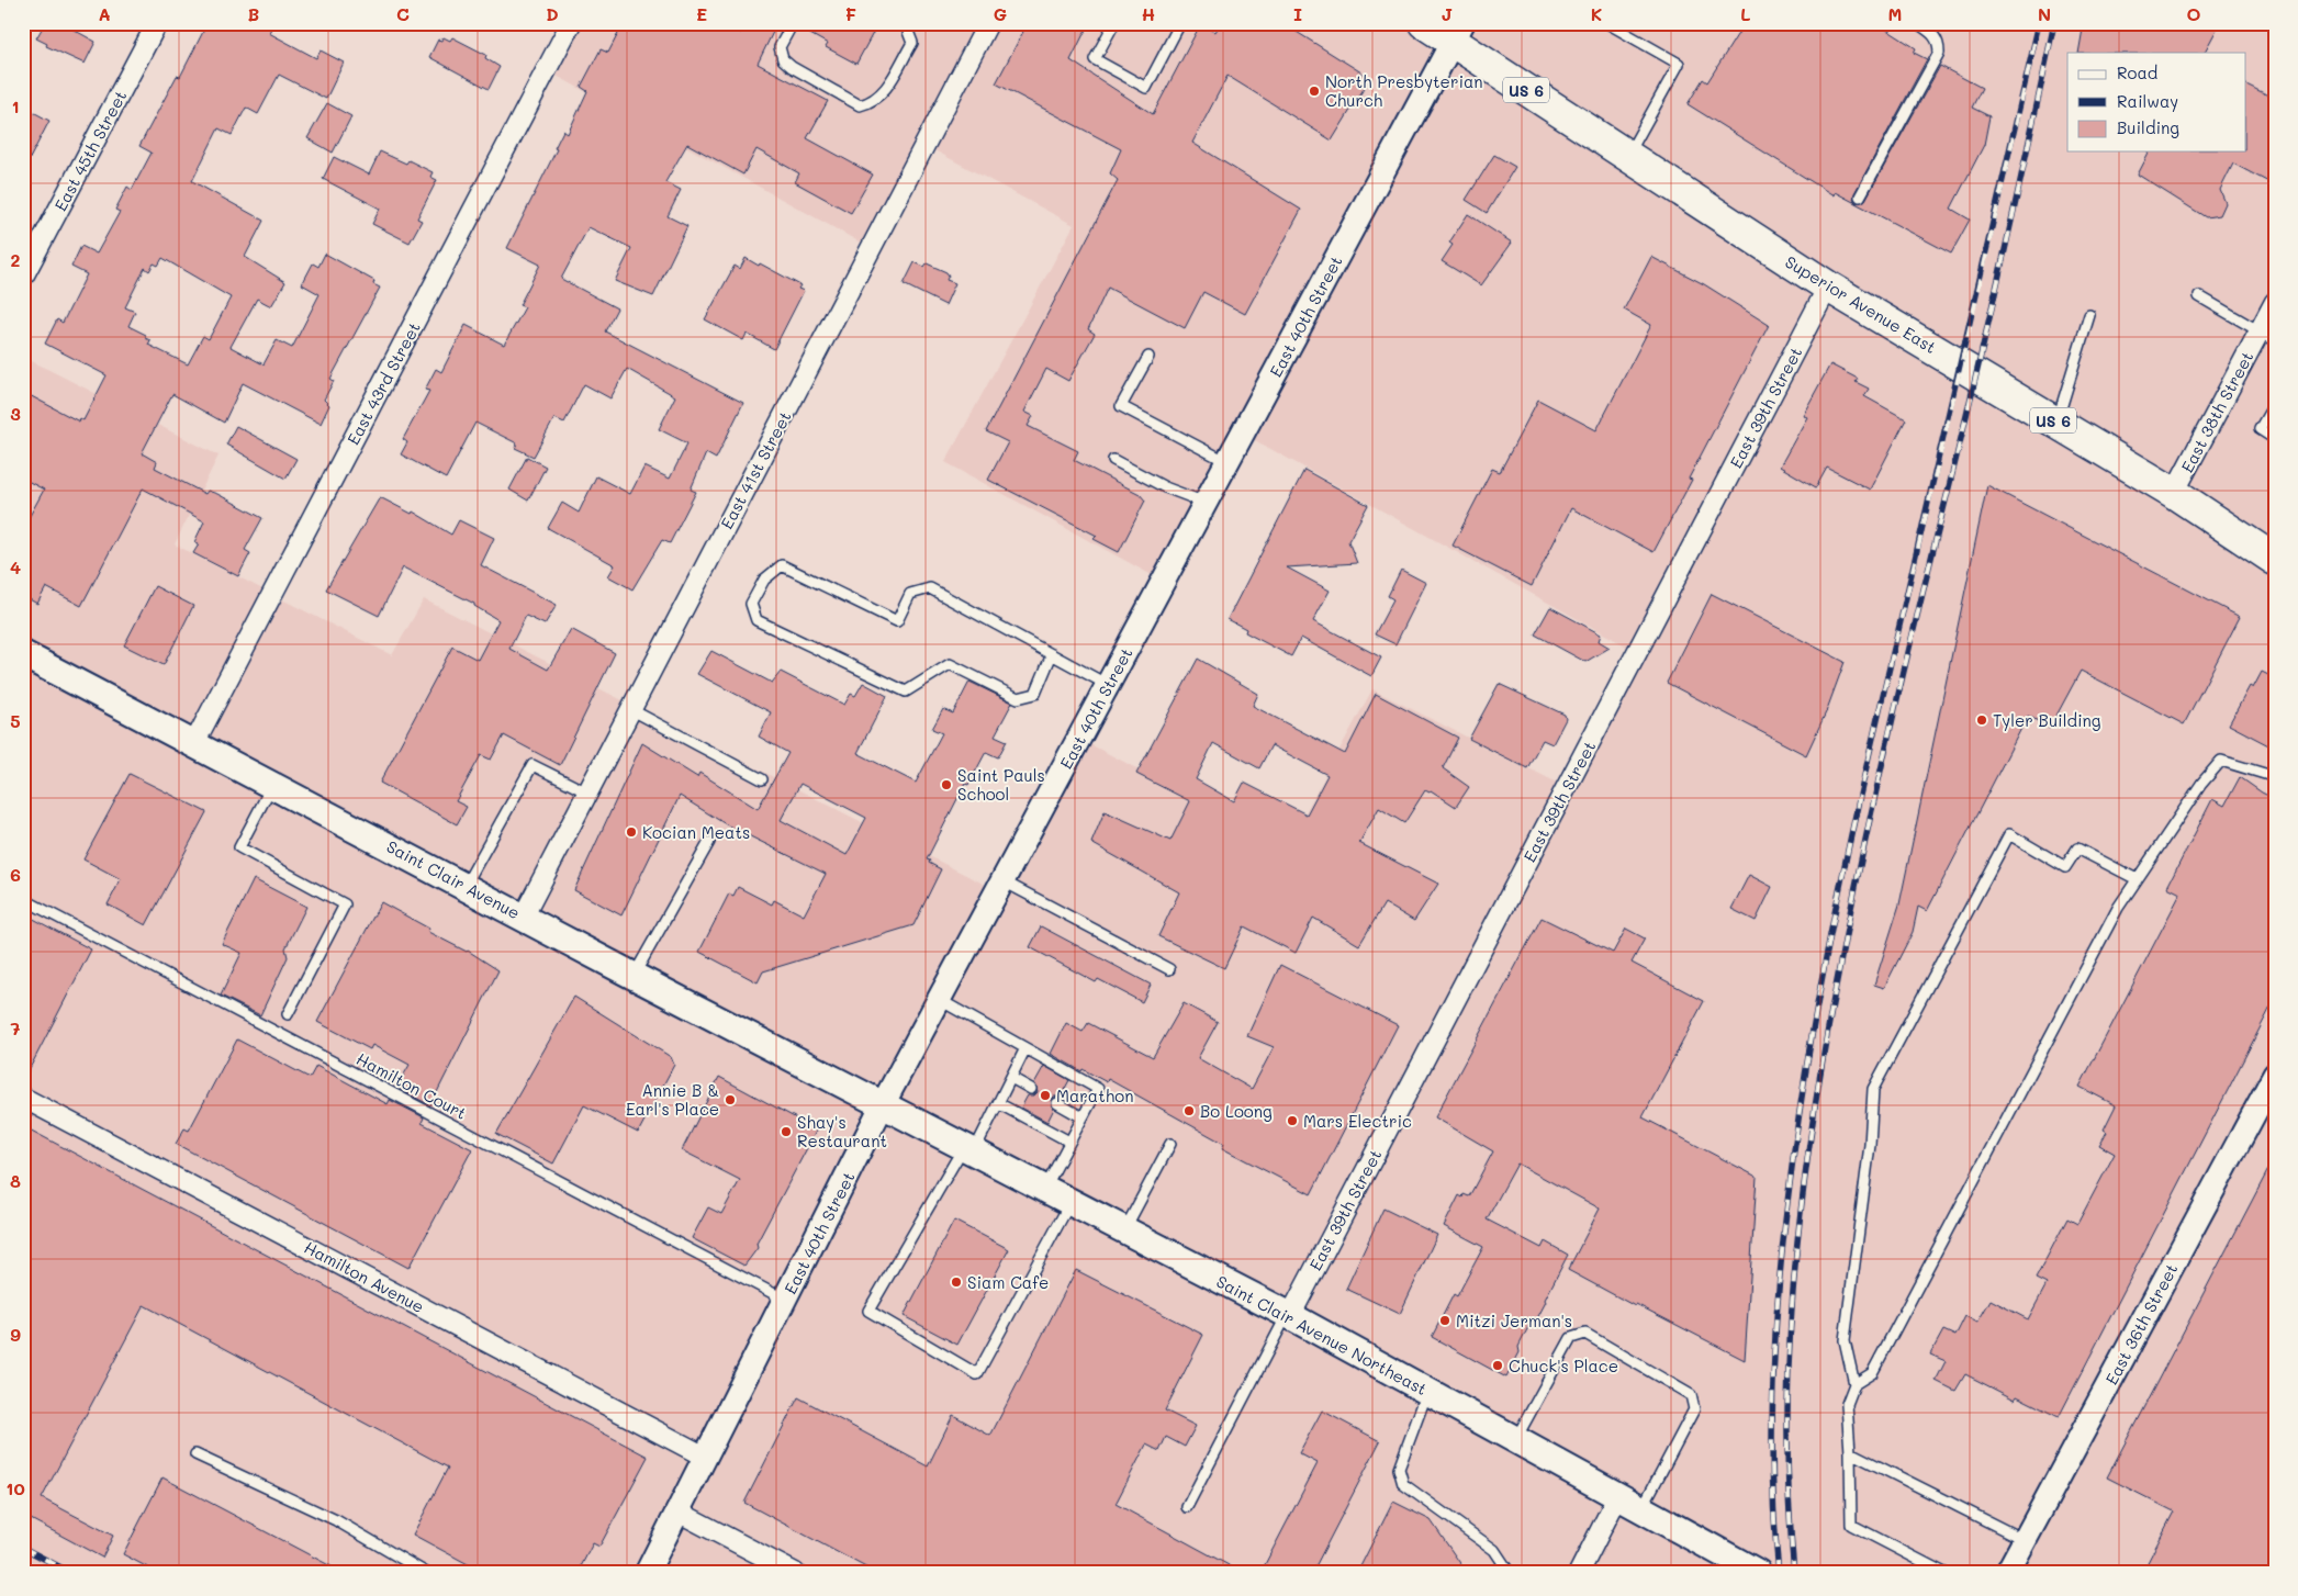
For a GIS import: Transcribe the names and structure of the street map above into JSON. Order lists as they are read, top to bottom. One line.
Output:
{"streets":{"main road":["US 6","Superior Avenue East","Saint Clair Avenue","Saint Clair Avenue Northeast"],"street":["East 45th Street","East 40th Street","East 43rd Street","East 39th Street","East 38th Street","East 41st Street","Hamilton Avenue","East 36th Street"],"lane":["Hamilton Court"]},"crossings":[["US 6","Superior Avenue East"],["US 6","East 40th Street"],["Superior Avenue East","East 40th Street"],["Superior Avenue East","East 39th Street"],["Superior Avenue East","East 38th Street"],["East 40th Street","Saint Clair Avenue"],["East 40th Street","Hamilton Court"],["East 40th Street","Hamilton Avenue"],["East 40th Street","Saint Clair Avenue Northeast"],["East 43rd Street","Saint Clair Avenue"],["East 39th Street","Saint Clair Avenue Northeast"],["East 41st Street","Saint Clair Avenue"],["Saint Clair Avenue","Saint Clair Avenue Northeast"]],"places":["North Presbyterian Church","Tyler Building","Saint Pauls School","Kocian Meats","Marathon","Annie B & Earl's Place","Bo Loong","Mars Electric","Shay's Restaurant","Siam Cafe","Mitzi Jerman's","Chuck's Place"],"legend":["Road","Railway","Building"],"grid":{"columns":["A","B","C","D","E","F","G","H","I","J","K","L","M","N","O"],"rows":["1","2","3","4","5","6","7","8","9","10"]}}
